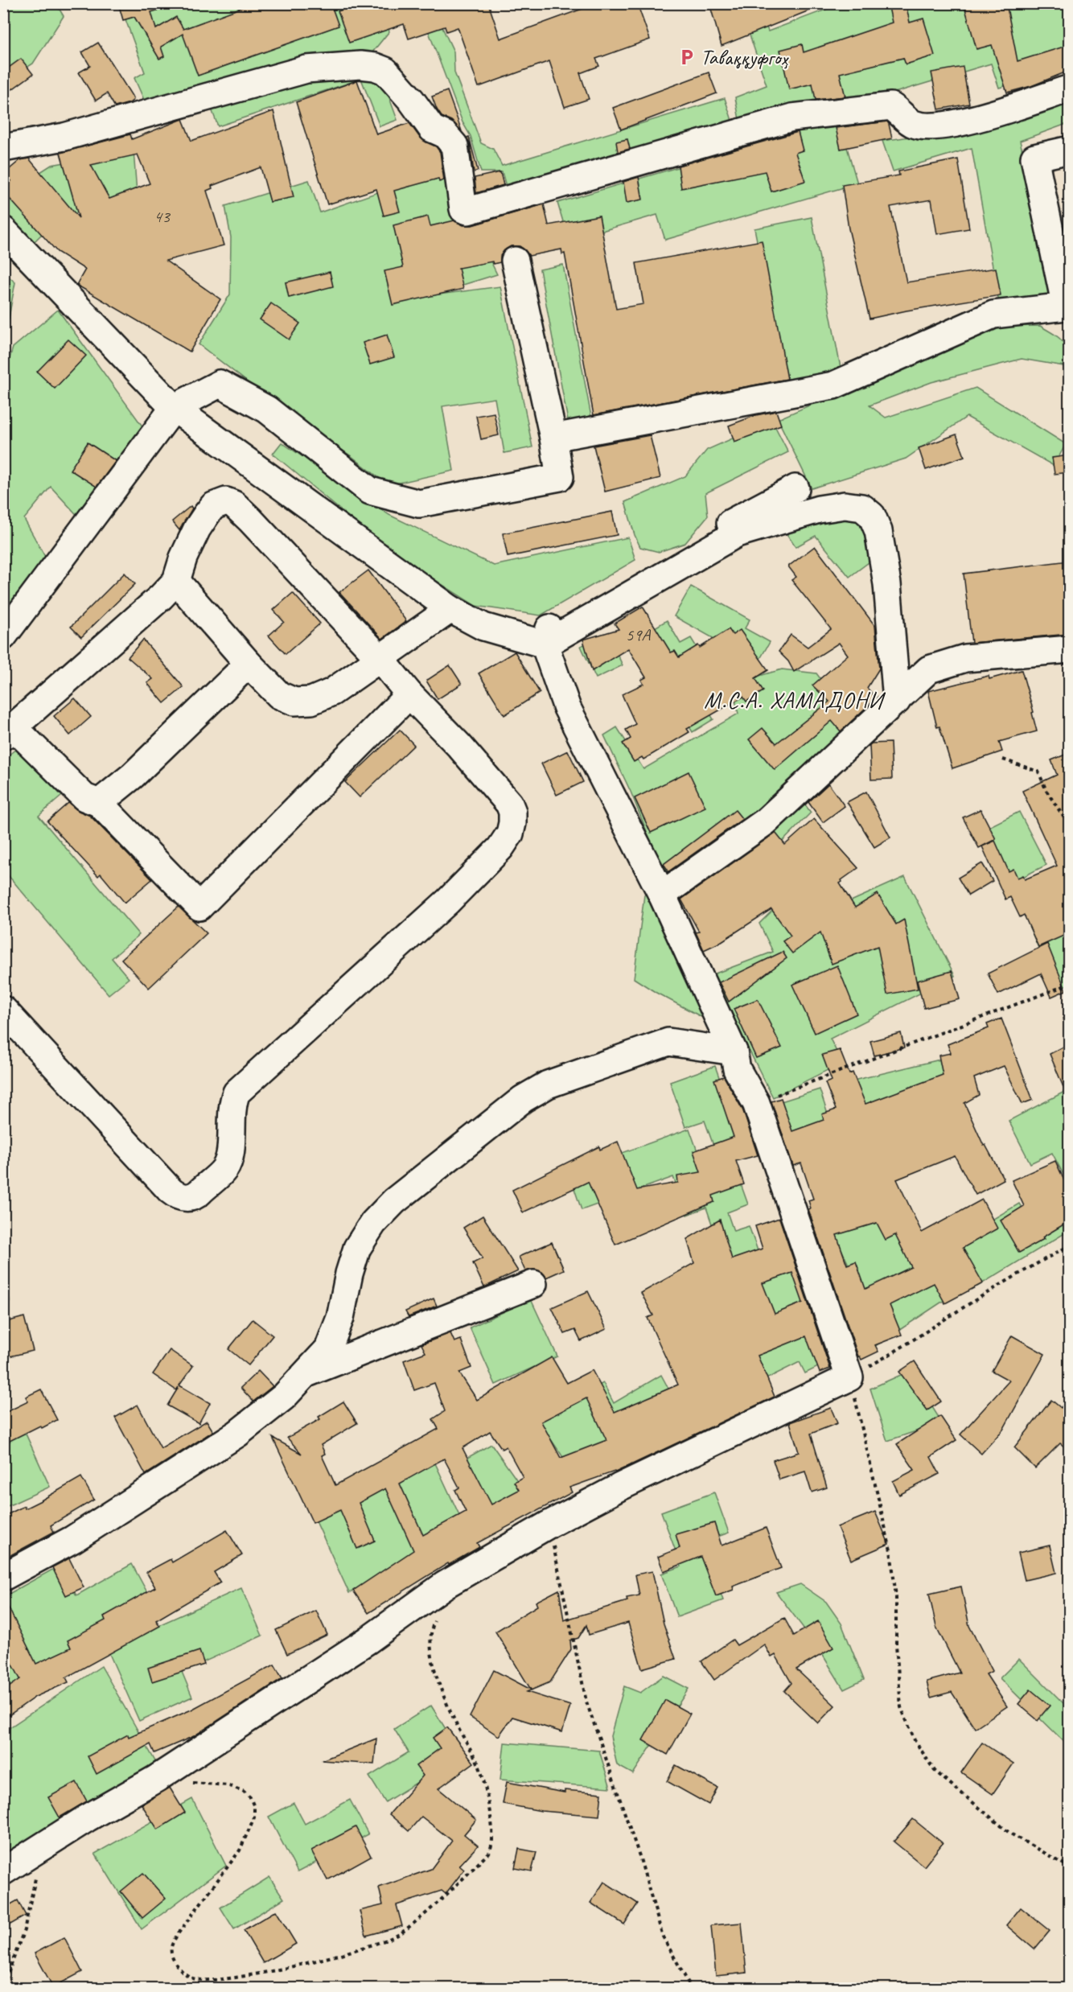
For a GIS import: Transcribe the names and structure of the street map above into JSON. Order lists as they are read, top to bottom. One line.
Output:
{"districts":["М.С.А. ХАМАДОНИ"],"places":{"parking":["Таваққуфгоҳ"]},"house_numbers":["43","59А"]}
